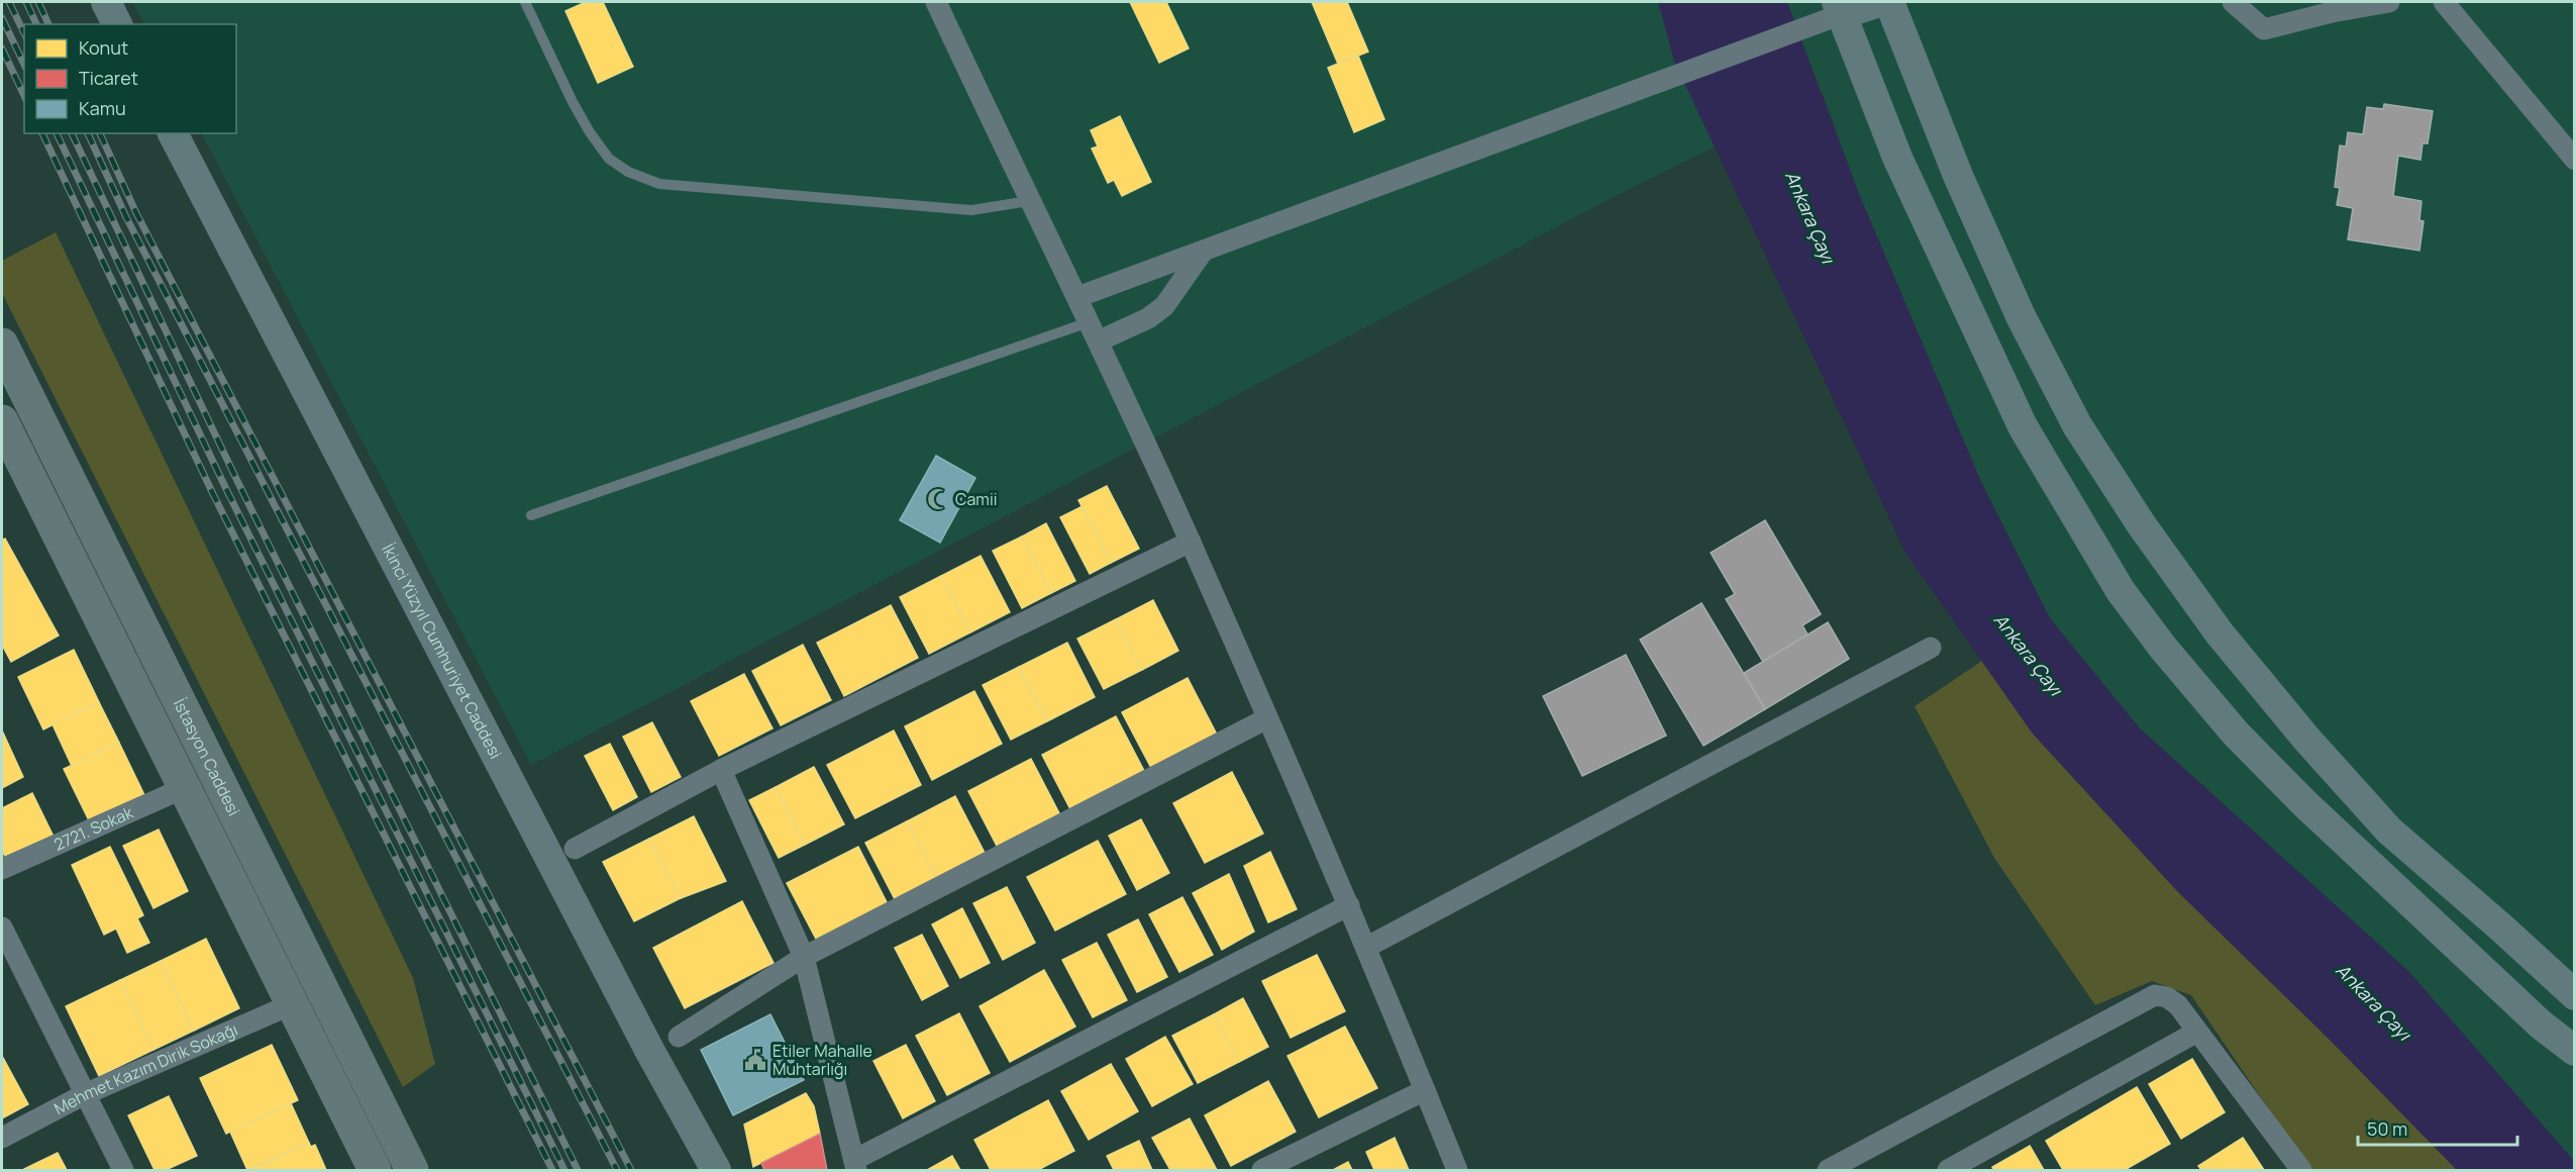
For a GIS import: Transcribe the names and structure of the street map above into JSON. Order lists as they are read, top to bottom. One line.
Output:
{"streets":{"main road":["İkinci Yüzyıl Cumhuriyet Caddesi","İstasyon Caddesi"],"street":["2721. Sokak","Mehmet Kazım Dirik Sokağı"]},"crossings":[["İstasyon Caddesi","2721. Sokak"],["İstasyon Caddesi","Mehmet Kazım Dirik Sokağı"]],"water":["Ankara Çayı"],"places":{"mosque":["Camii"],"public building":["Etiler Mahalle Muhtarlığı"]},"legend":["Konut","Ticaret","Kamu"],"scale_bar":"50 m"}
